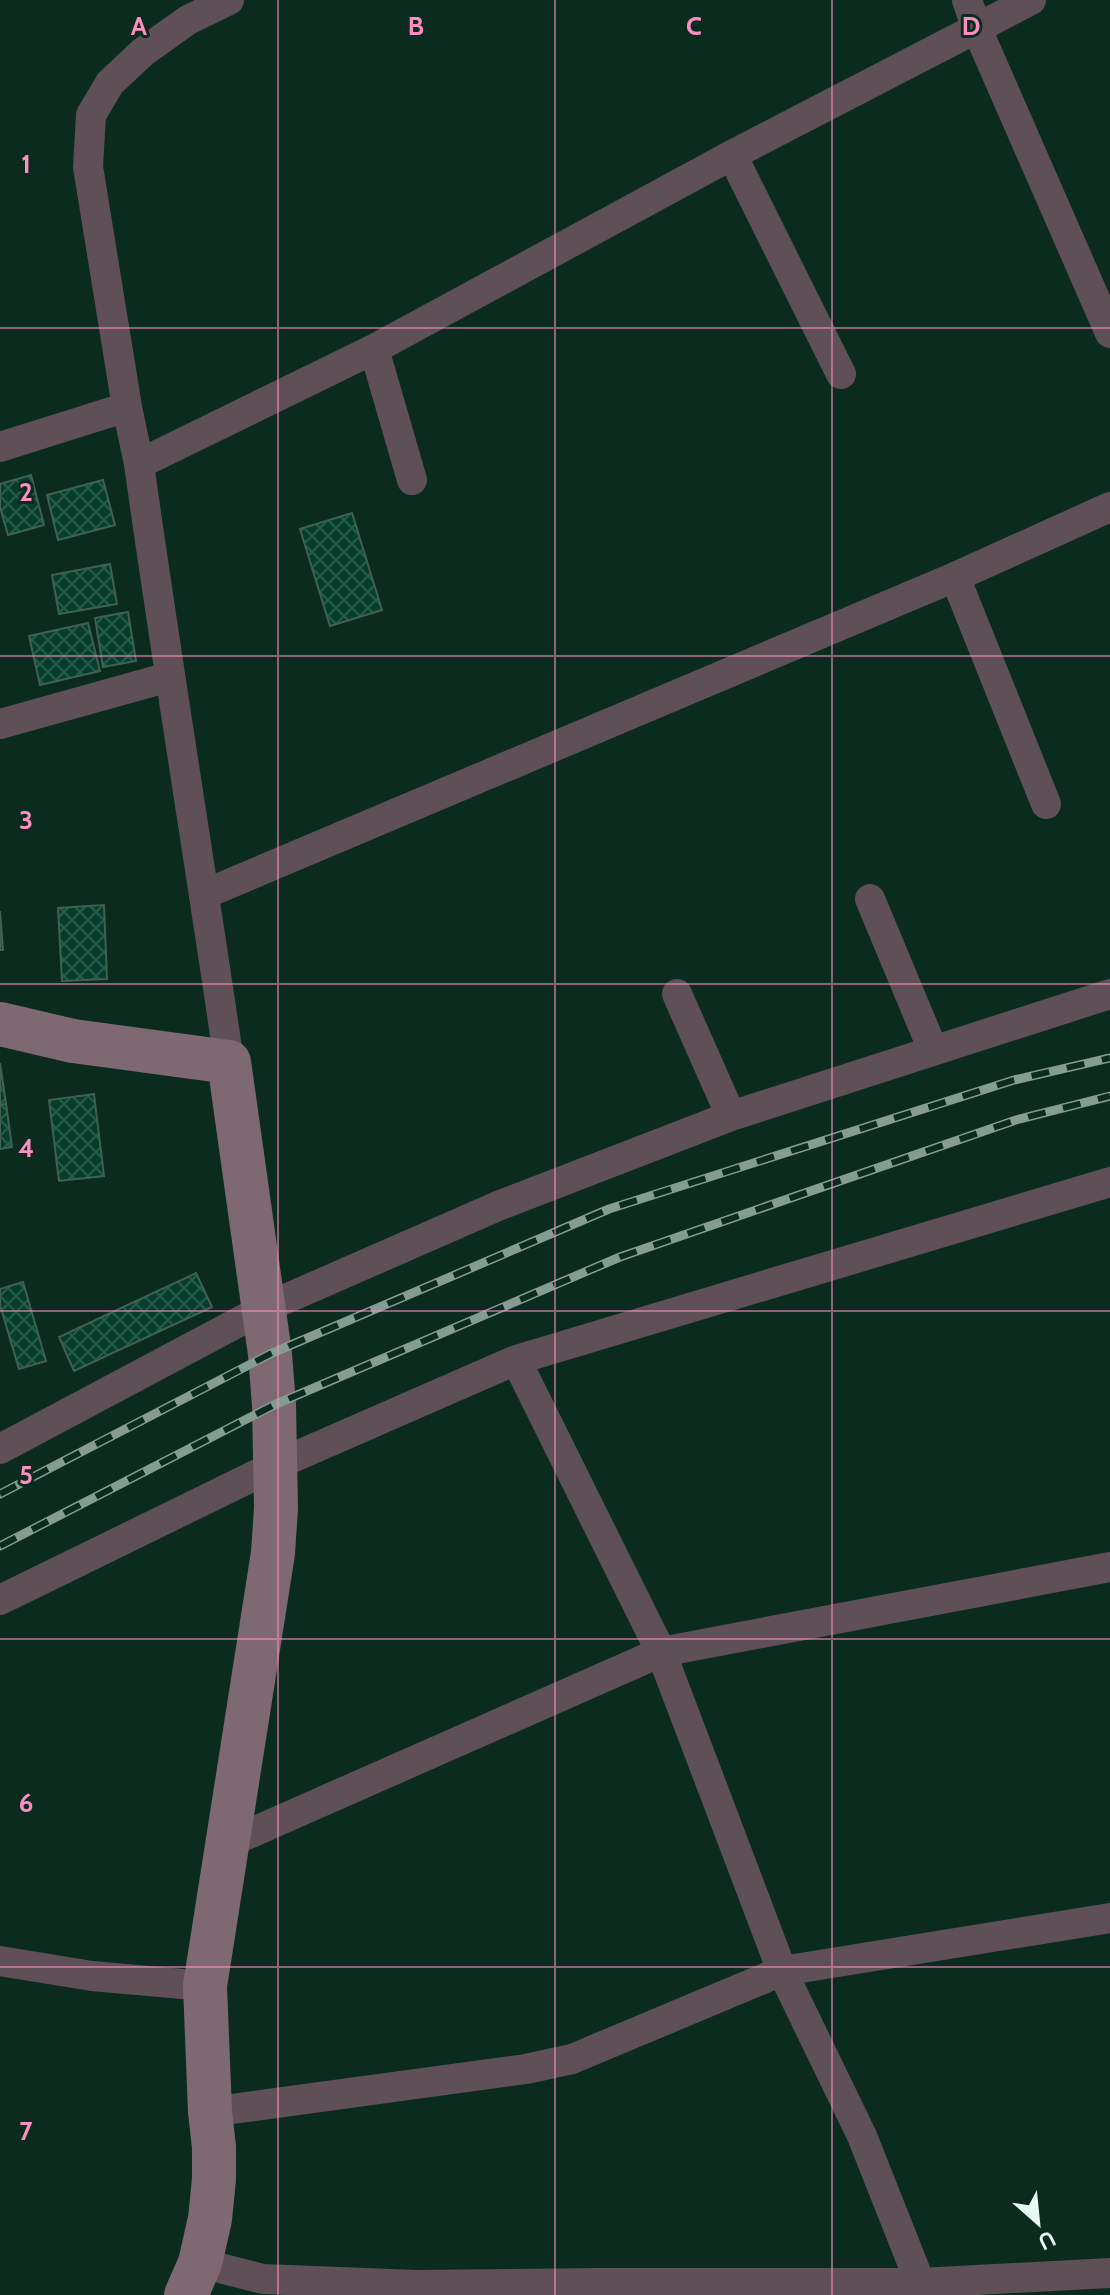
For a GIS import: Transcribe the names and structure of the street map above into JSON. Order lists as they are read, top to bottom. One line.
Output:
{"north":"bottom right","grid":{"columns":["A","B","C","D"],"rows":["1","2","3","4","5","6","7"]}}
